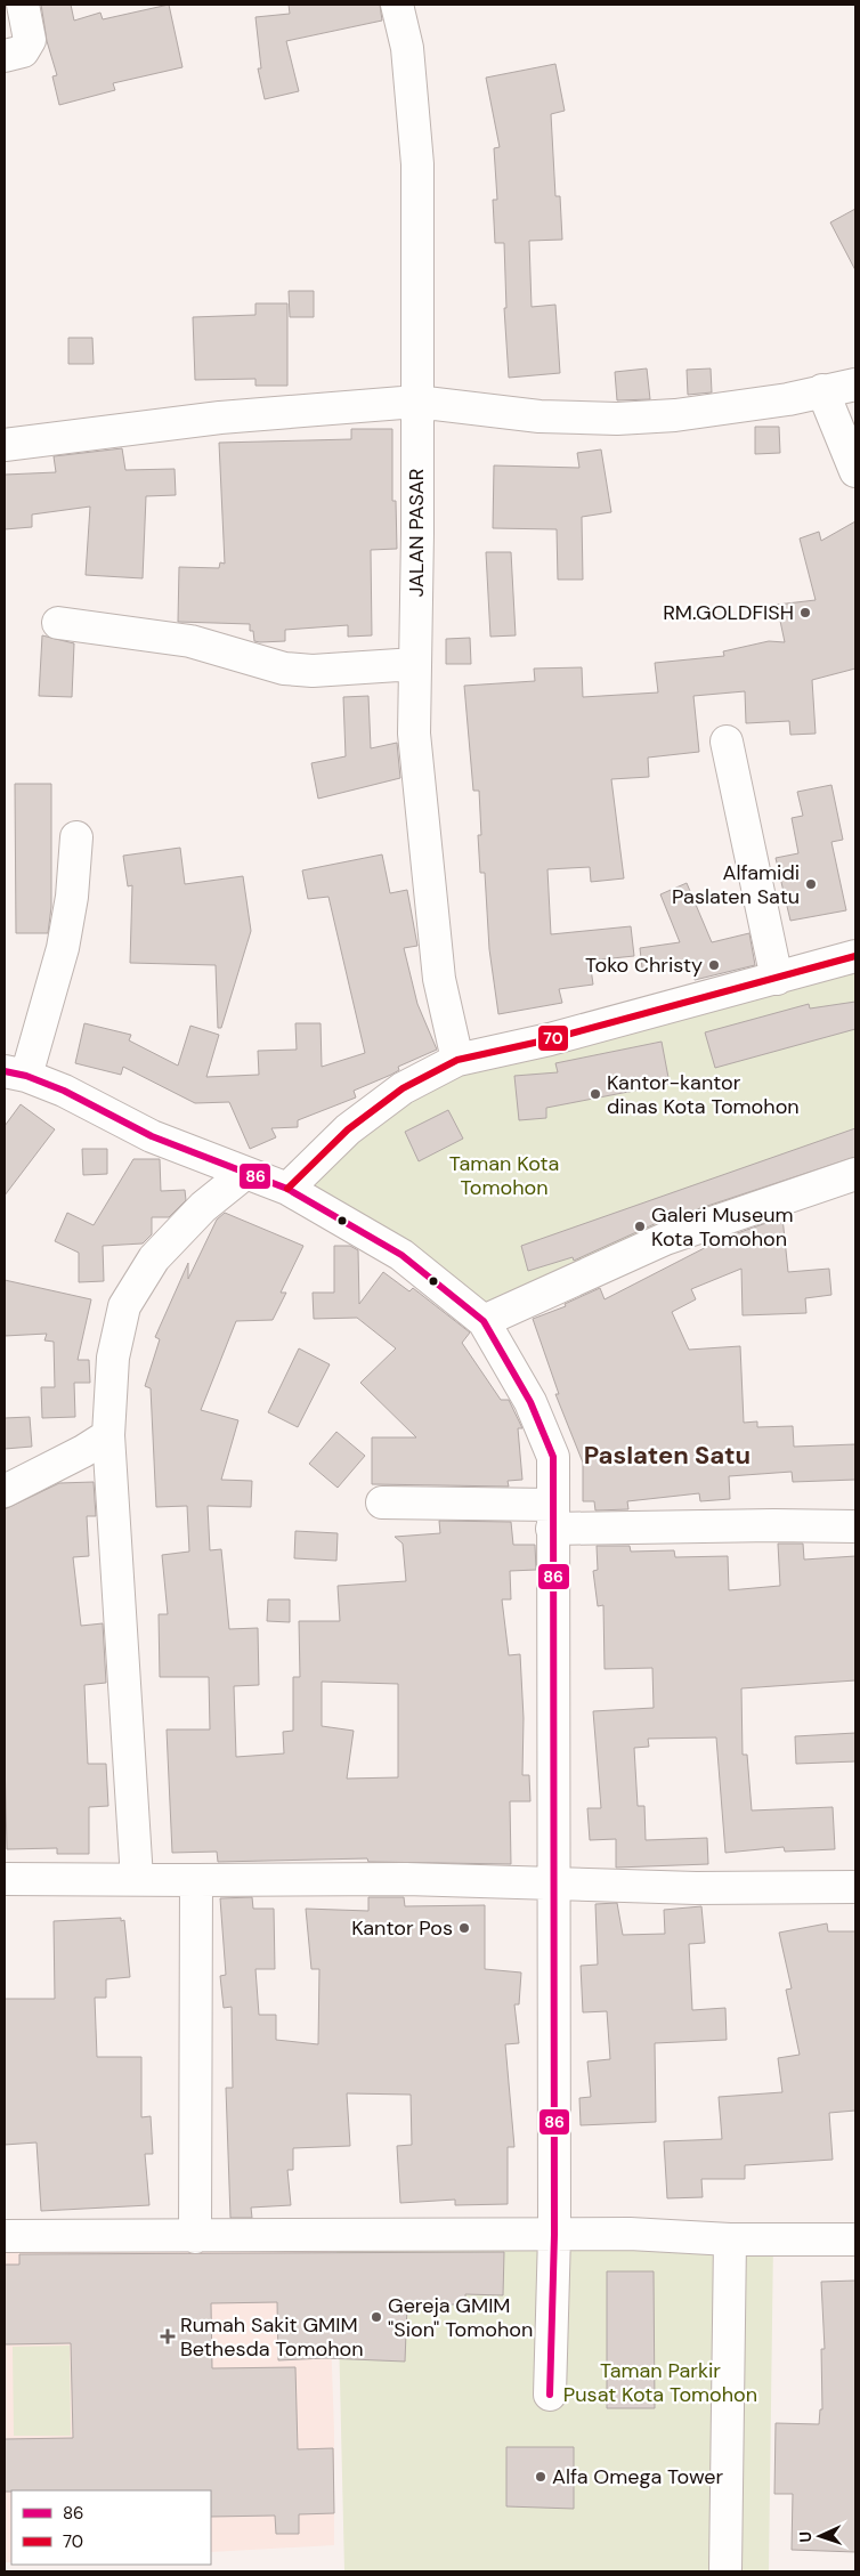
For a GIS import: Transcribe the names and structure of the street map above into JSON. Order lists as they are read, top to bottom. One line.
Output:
{"streets":{"street":["JALAN PASAR"]},"districts":["Paslaten Satu"],"parks":["Taman Kota Tomohon","Taman Parkir Pusat Kota Tomohon"],"places":{"other":["RM.GOLDFISH","Alfamidi Paslaten Satu","Toko Christy","Kantor-kantor dinas Kota Tomohon","Galeri Museum Kota Tomohon","Kantor Pos","Gereja GMIM \"Sion\" Tomohon","Alfa Omega Tower"],"health":["Rumah Sakit GMIM Bethesda Tomohon"]},"lines":["transit line 70","transit line 86"],"legend":["86","70"],"north":"left"}
